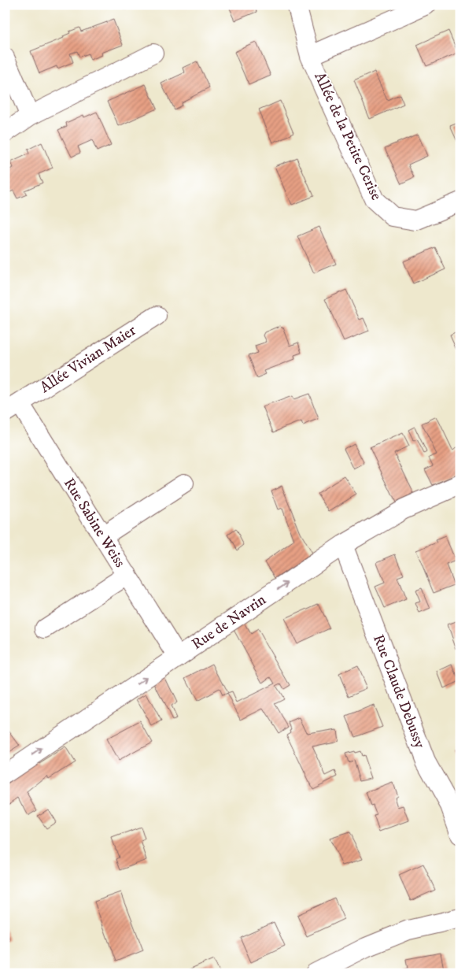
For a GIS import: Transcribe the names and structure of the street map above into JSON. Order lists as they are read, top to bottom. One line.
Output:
{"streets":{"street":["Allée de la Petite Cerise","Allée Vivian Maier","Rue Sabine Weiss","Rue de Navrin","Rue Claude Debussy"]},"crossings":[["Allée Vivian Maier","Rue Sabine Weiss"],["Rue Sabine Weiss","Rue de Navrin"],["Rue de Navrin","Rue Claude Debussy"]]}
